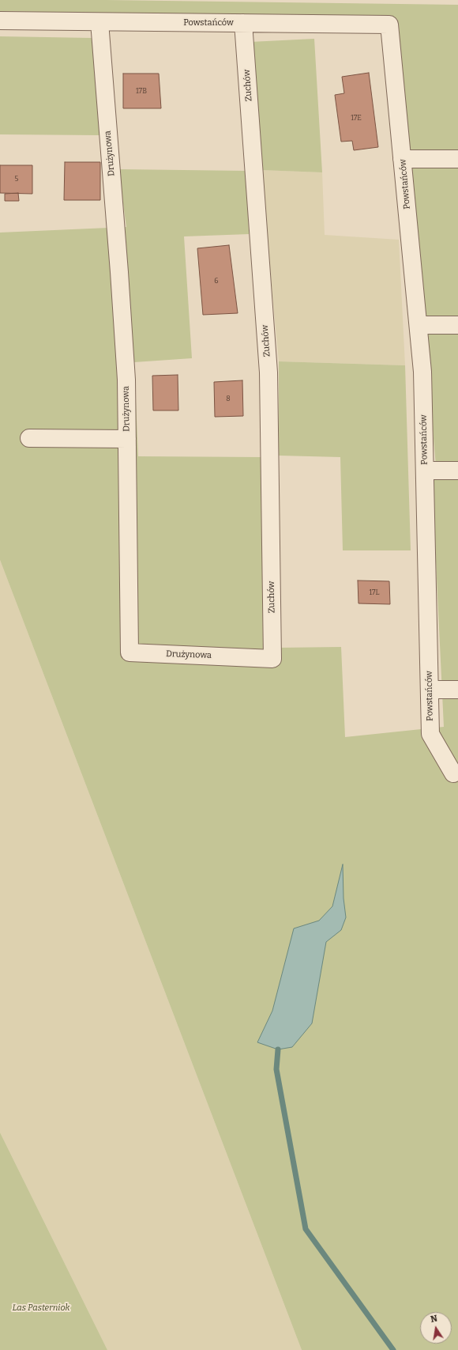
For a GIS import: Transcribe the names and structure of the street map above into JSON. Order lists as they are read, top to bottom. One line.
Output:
{"streets":{"street":["Powstańców","Zuchów","Drużynowa"]},"crossings":[["Powstańców","Zuchów"],["Powstańców","Drużynowa"],["Zuchów","Drużynowa"]],"parks":["Las Pasterniok"],"house_numbers":["17B","17E","5","6","8","17L"],"north":"top"}
